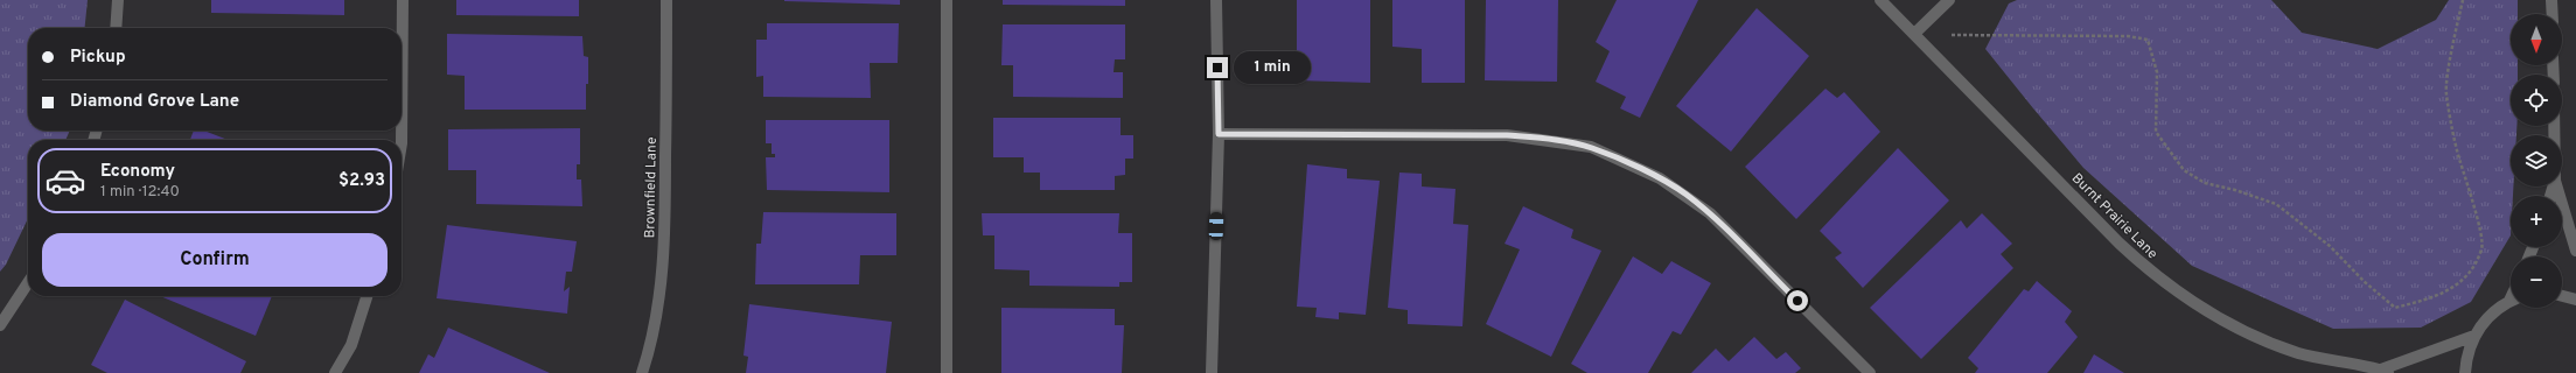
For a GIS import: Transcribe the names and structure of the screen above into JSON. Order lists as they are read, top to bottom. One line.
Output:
{"streets":{"street":["Brownfield Lane","Burnt Prairie Lane"]},"north":"bottom","page":{"map_buttons":["+","−"],"banner":["Pickup","Diamond Grove Lane"],"bubble":"1 min","list":[{"name":"Economy","note":"1 min · 12:40","value":"$2.93"}],"buttons":"Confirm"}}
